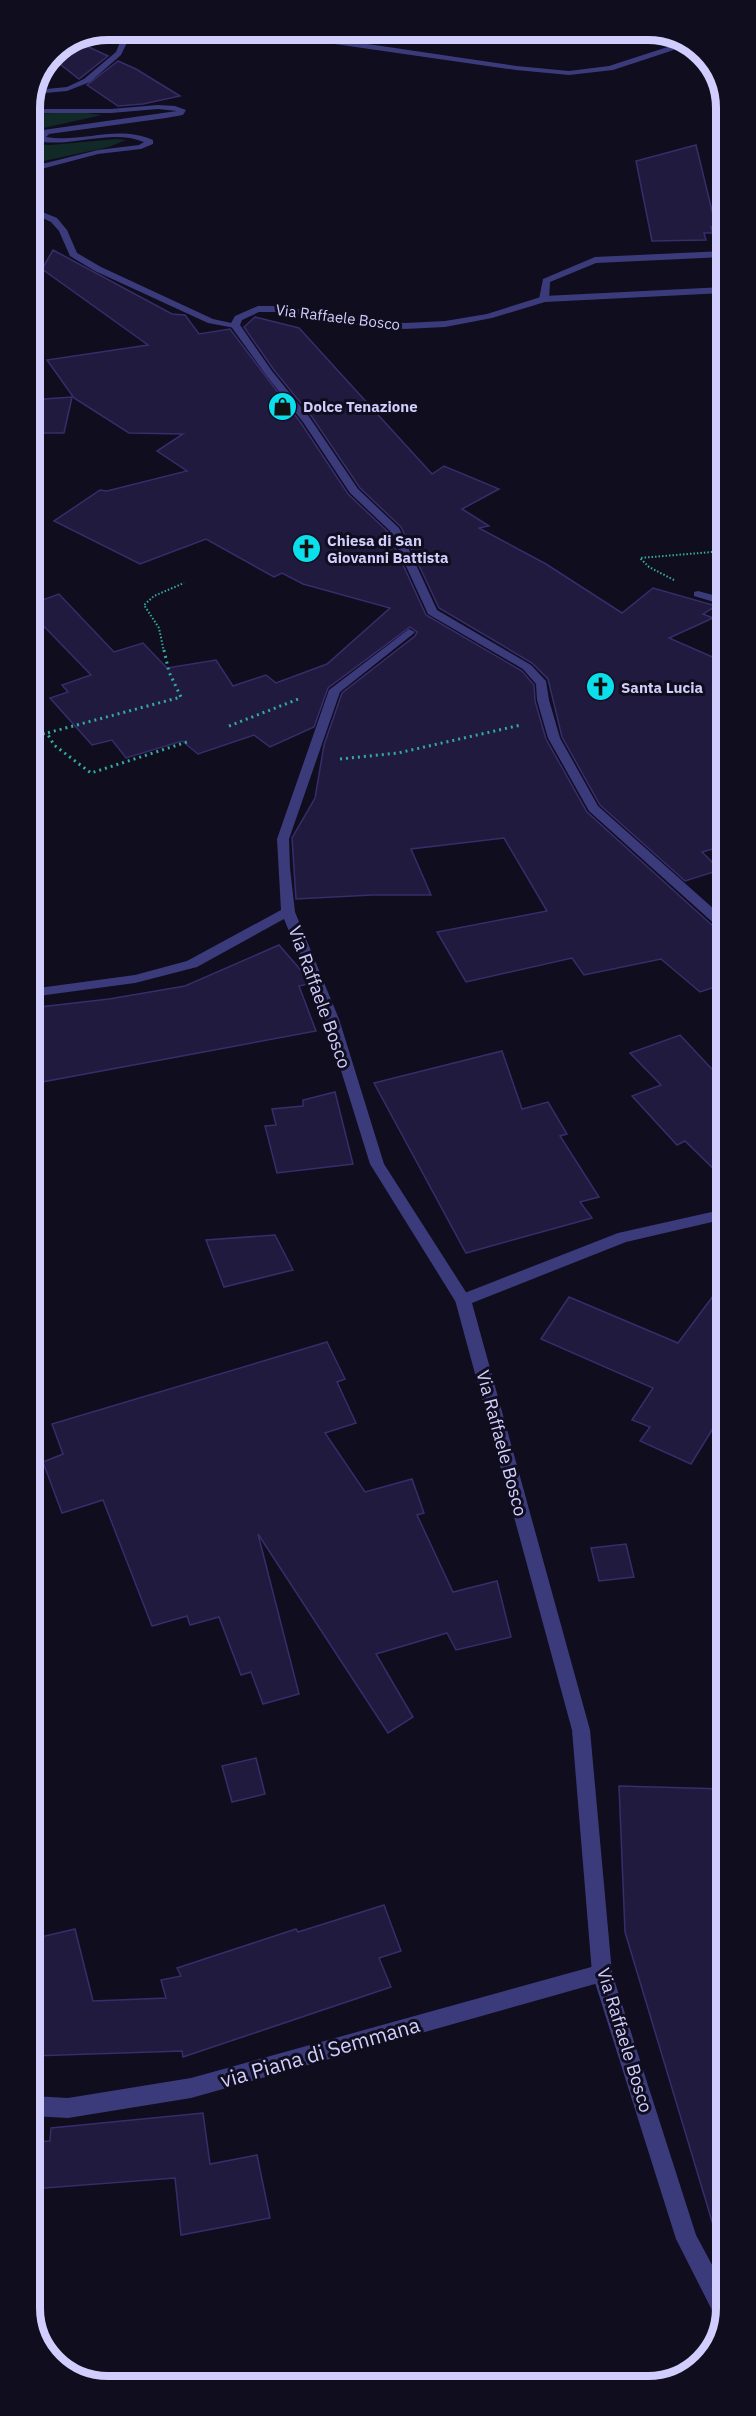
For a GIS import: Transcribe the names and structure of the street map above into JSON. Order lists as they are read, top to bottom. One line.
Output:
{"streets":{"street":["Via Raffaele Bosco","via Piana di Semmana"]},"crossings":[["Via Raffaele Bosco","via Piana di Semmana"]],"places":{"shop":["Dolce Tenazione"],"church":["Chiesa di San Giovanni Battista","Santa Lucia"]}}
